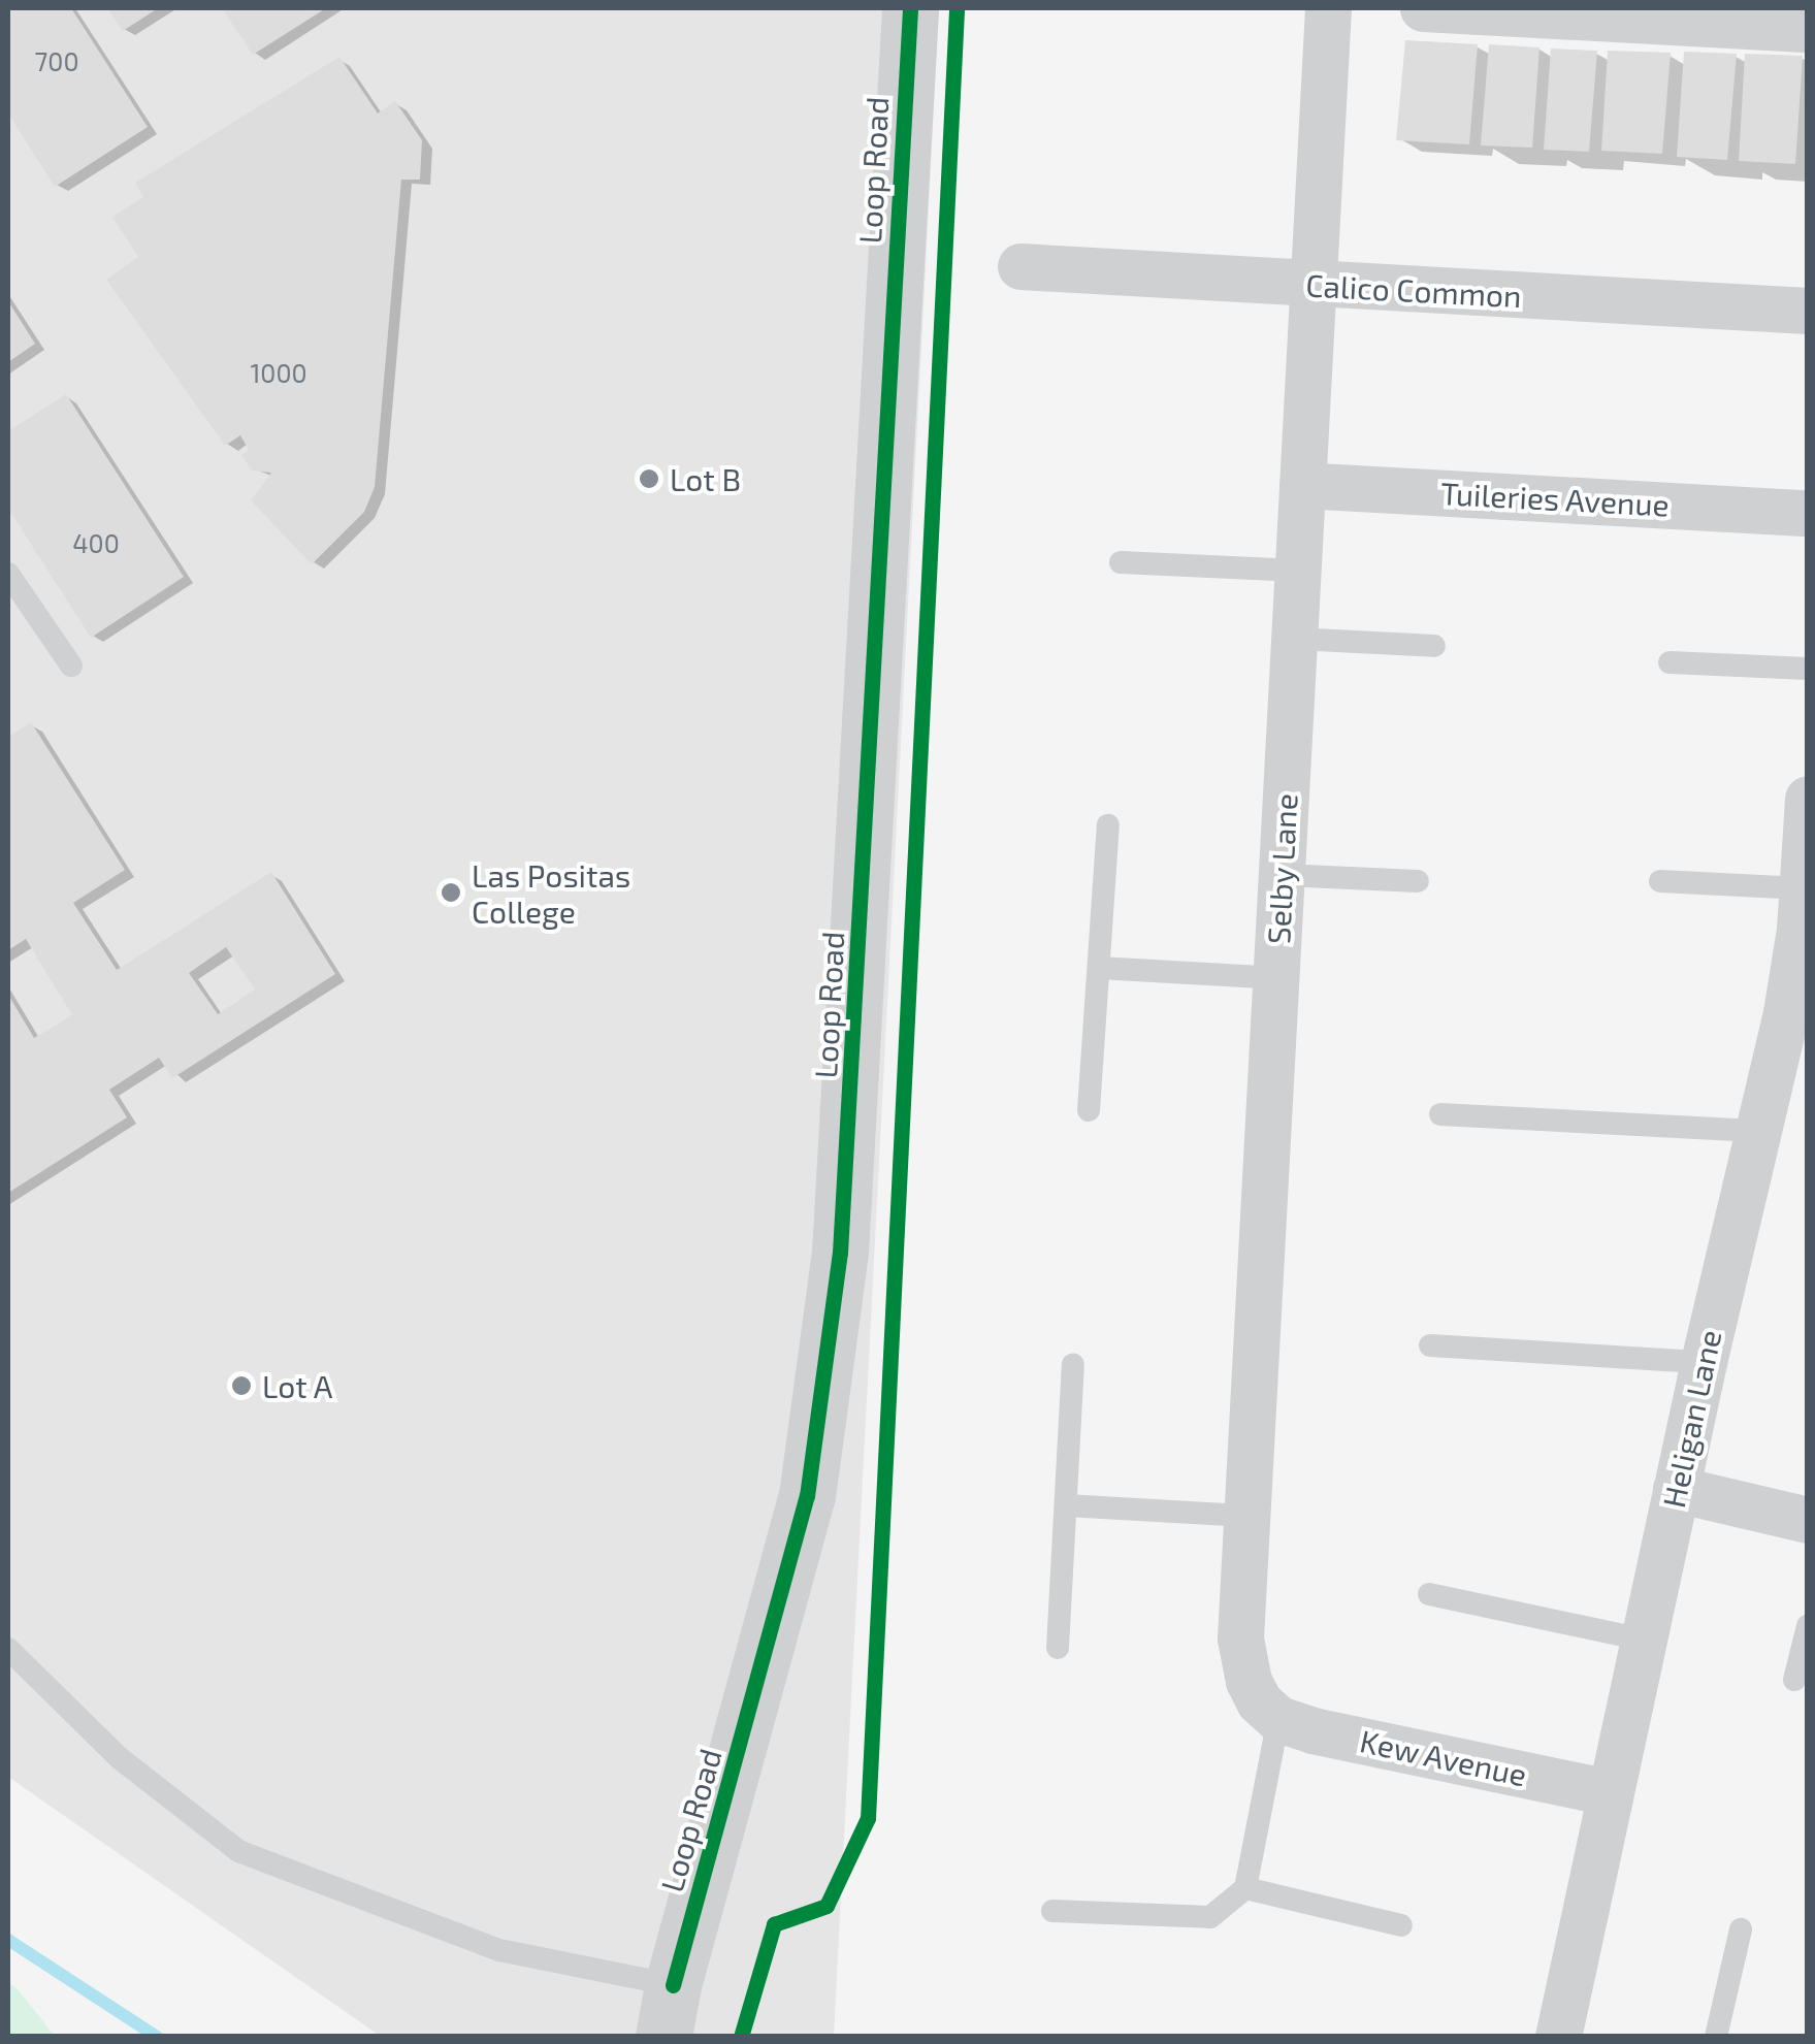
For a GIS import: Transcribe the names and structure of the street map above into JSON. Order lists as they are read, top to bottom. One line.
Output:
{"streets":{"street":["Loop Road","Calico Common","Tuileries Avenue","Selby Lane","Heligan Lane","Kew Avenue"]},"crossings":[["Calico Common","Selby Lane"],["Tuileries Avenue","Selby Lane"],["Selby Lane","Kew Avenue"],["Heligan Lane","Kew Avenue"]],"places":["Lot B","Las Positas College","Lot A"],"house_numbers":["700","1000","400"]}
